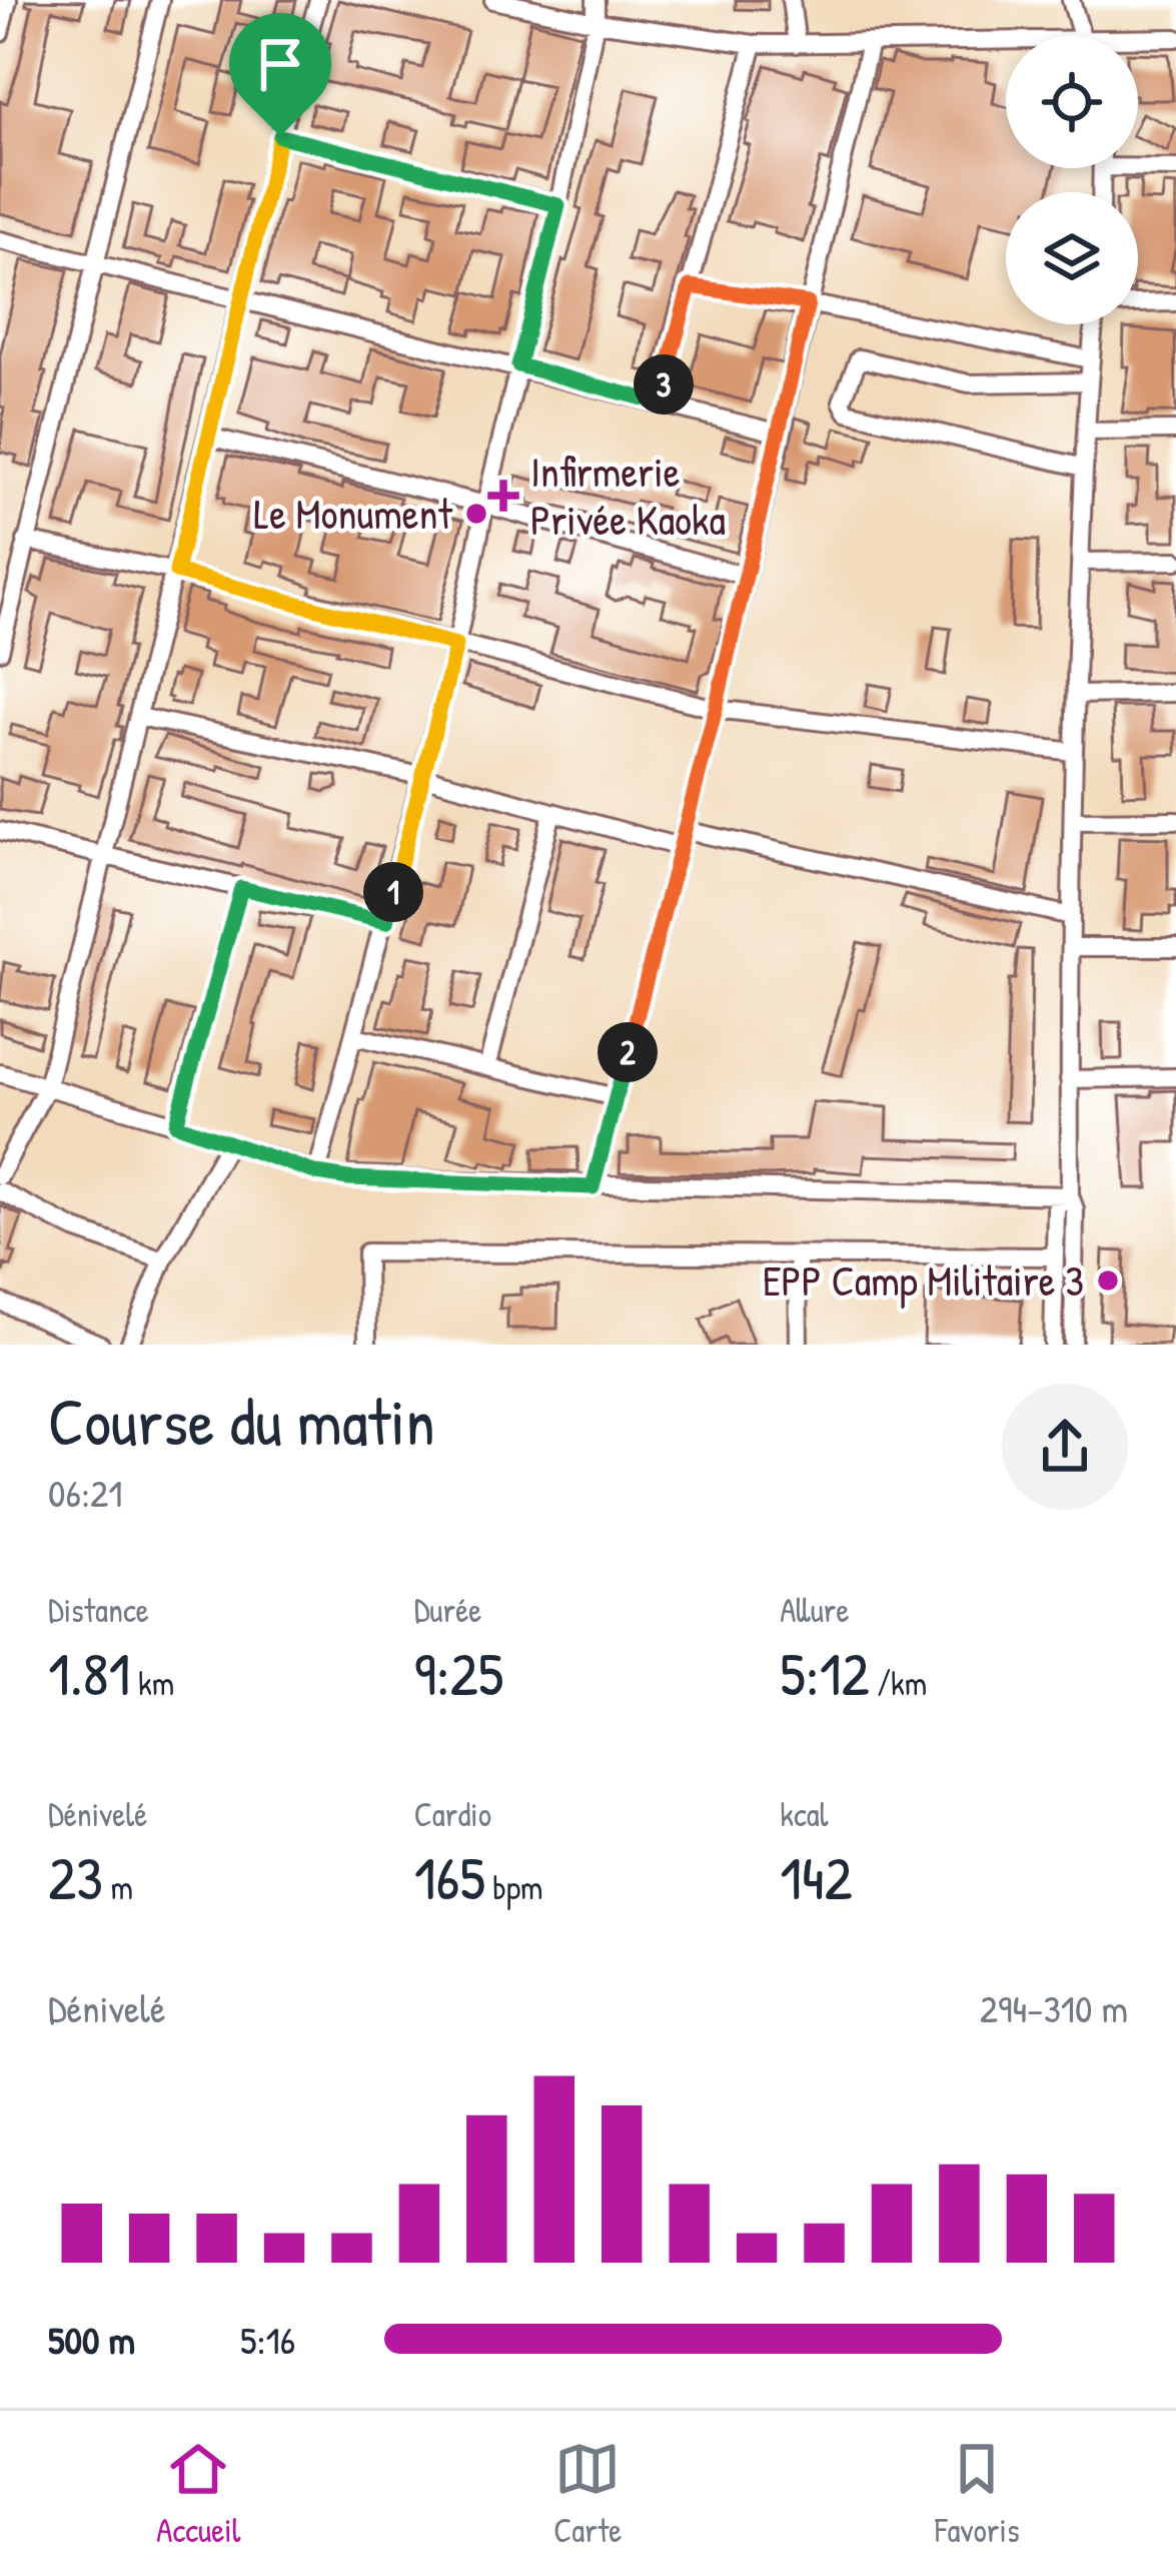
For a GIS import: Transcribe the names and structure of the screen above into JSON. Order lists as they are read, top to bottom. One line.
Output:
{"places":{"health":["Infirmerie Privée Kaoka"],"other":["Le Monument","EPP Camp Militaire 3"]},"page":{"pins":["3","1","2"],"heading":["Course du matin","06:21"],"stats":[["Distance","1.81 km"],["Durée","9:25"],["Allure","5:12 /km"],["Dénivelé","23 m"],["Cardio","165 bpm"],["kcal","142"]],"chart":["Dénivelé","294–310 m"],"list":[{"name":"500 m","note":"5:16"}],"tabs":["Accueil","Carte","Favoris"]}}
